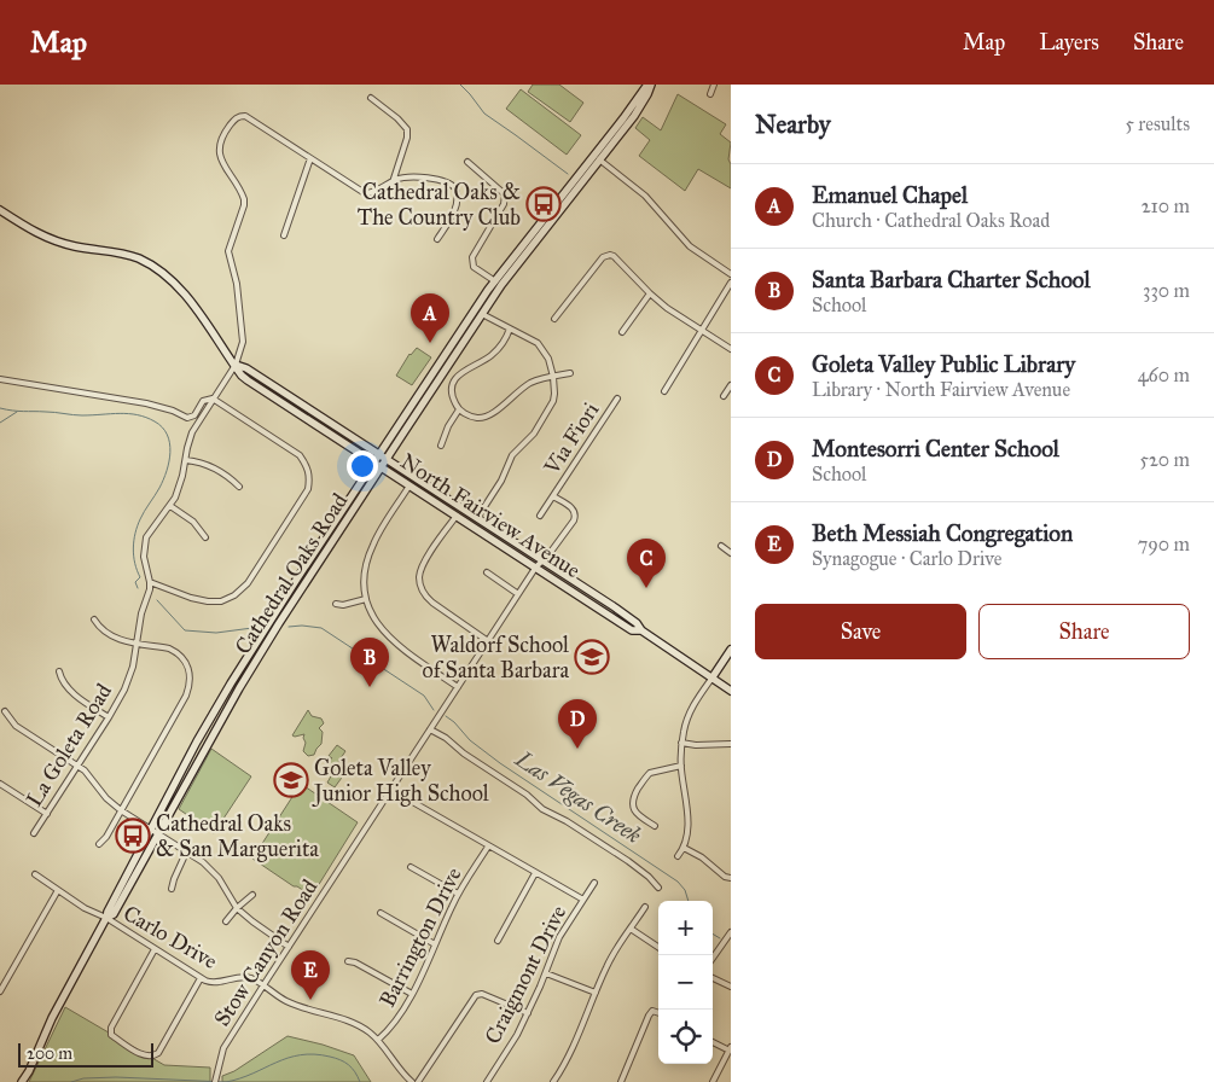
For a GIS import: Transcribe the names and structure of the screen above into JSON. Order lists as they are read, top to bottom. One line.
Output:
{"streets":{"main road":["North Fairview Avenue","Cathedral Oaks Road"],"street":["Via Fiori","La Goleta Road","Carlo Drive","Barrington Drive","Stow Canyon Road","Craigmont Drive"]},"crossings":[["Via Fiori","Stow Canyon Road"],["North Fairview Avenue","Cathedral Oaks Road"],["North Fairview Avenue","La Goleta Road"],["North Fairview Avenue","Stow Canyon Road"],["Cathedral Oaks Road","Carlo Drive"],["Carlo Drive","Barrington Drive"],["Carlo Drive","Stow Canyon Road"]],"water":["Las Vegas Creek"],"places":{"bus stop":["Cathedral Oaks & The Country Club","Cathedral Oaks & San Marguerita"],"school or university":["Waldorf School of Santa Barbara","Goleta Valley Junior High School"]},"scale_bar":"200 m","page":{"header":"Map","nav":["Map","Layers","Share"],"heading":["Nearby","5 results"],"list":[{"mark":"A","name":"Emanuel Chapel","note":"Church · Cathedral Oaks Road","value":"210 m"},{"mark":"B","name":"Santa Barbara Charter School","note":"School","value":"330 m"},{"mark":"C","name":"Goleta Valley Public Library","note":"Library · North Fairview Avenue","value":"460 m"},{"mark":"D","name":"Montesorri Center School","note":"School","value":"520 m"},{"mark":"E","name":"Beth Messiah Congregation","note":"Synagogue · Carlo Drive","value":"790 m"}],"pins":["A","C","B","D","E"],"buttons":["Save","Share"],"map_buttons":["+","−"],"scale":"200 m"}}
